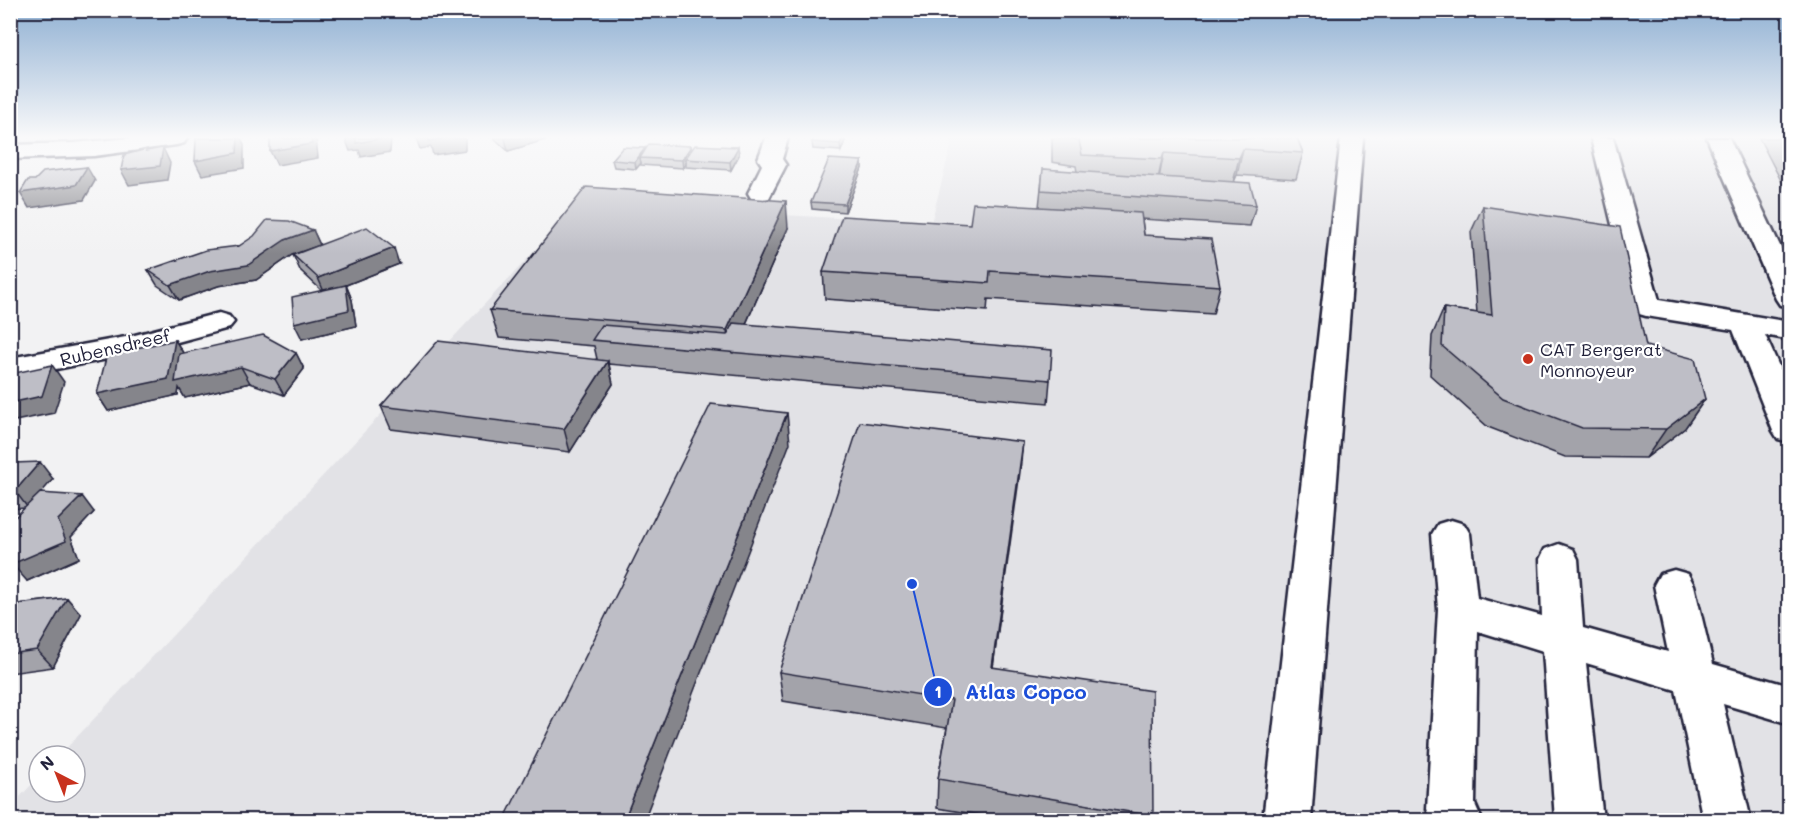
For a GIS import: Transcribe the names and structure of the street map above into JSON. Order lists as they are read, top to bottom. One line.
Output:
{"streets":{"street":["Rubensdreef"]},"places":["CAT Bergerat Monnoyeur","Atlas Copco"],"north":"top left"}
